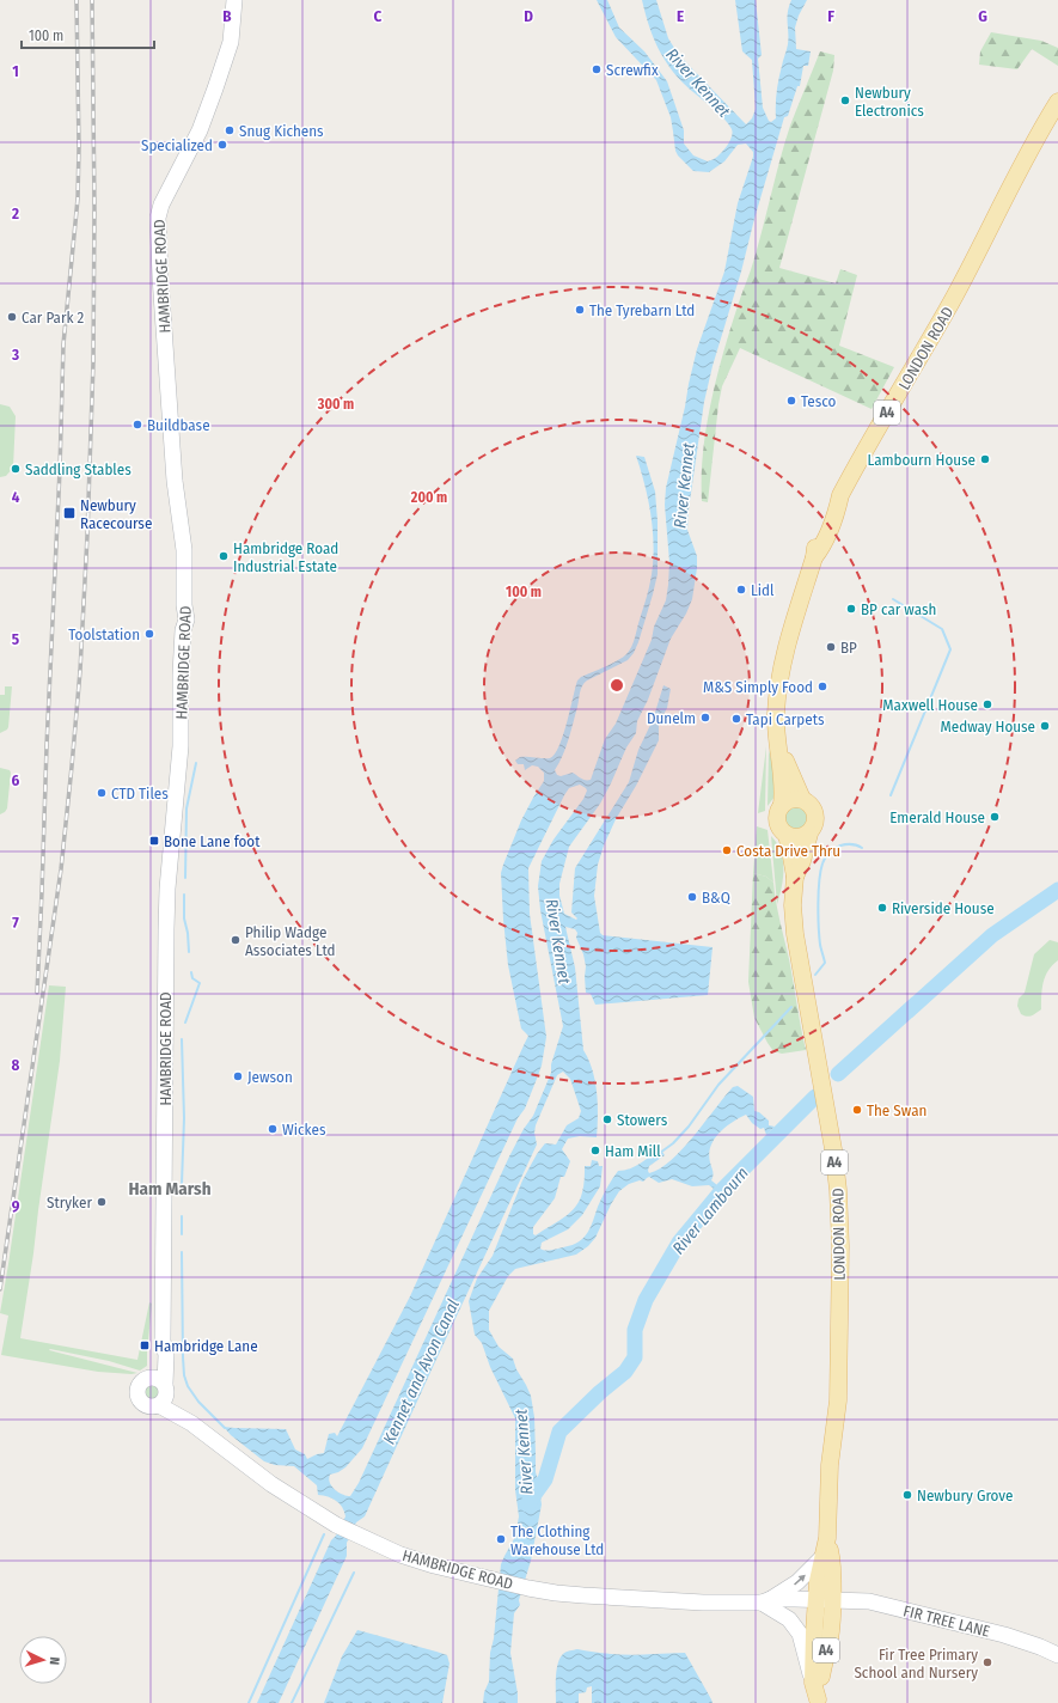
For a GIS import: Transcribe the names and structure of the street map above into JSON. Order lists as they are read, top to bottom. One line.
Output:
{"streets":{"main road":["HAMBRIDGE ROAD","LONDON ROAD","A4","FIR TREE LANE"]},"crossings":[["HAMBRIDGE ROAD","LONDON ROAD"],["HAMBRIDGE ROAD","FIR TREE LANE"],["LONDON ROAD","A4"],["LONDON ROAD","FIR TREE LANE"]],"districts":["Ham Marsh"],"water":["River Kennet","River Lambourn","Kennet and Avon Canal"],"places":{"other":["Screwfix","Newbury Electronics","Snug Kichens","Specialized","The Tyrebarn Ltd","Car Park 2","Tesco","Buildbase","Lambourn House","Saddling Stables","Hambridge Road Industrial Estate","Lidl","BP car wash","Toolstation","BP","M&S Simply Food","Maxwell House","Dunelm","Tapi Carpets","Medway House","CTD Tiles","Emerald House","Costa Drive Thru","B&Q","Riverside House","Philip Wadge Associates Ltd","Jewson","The Swan","Stowers","Wickes","Ham Mill","Stryker","Newbury Grove","The Clothing Warehouse Ltd","Fir Tree Primary School and Nursery"],"transit":["Newbury Racecourse","Bone Lane foot","Hambridge Lane"]},"scale_bar":"100 m","north":"right","grid":{"columns":["B","C","D","E","F","G"],"rows":["1","2","3","4","5","6","7","8","9"]},"rings":["300 m","200 m","100 m"]}
